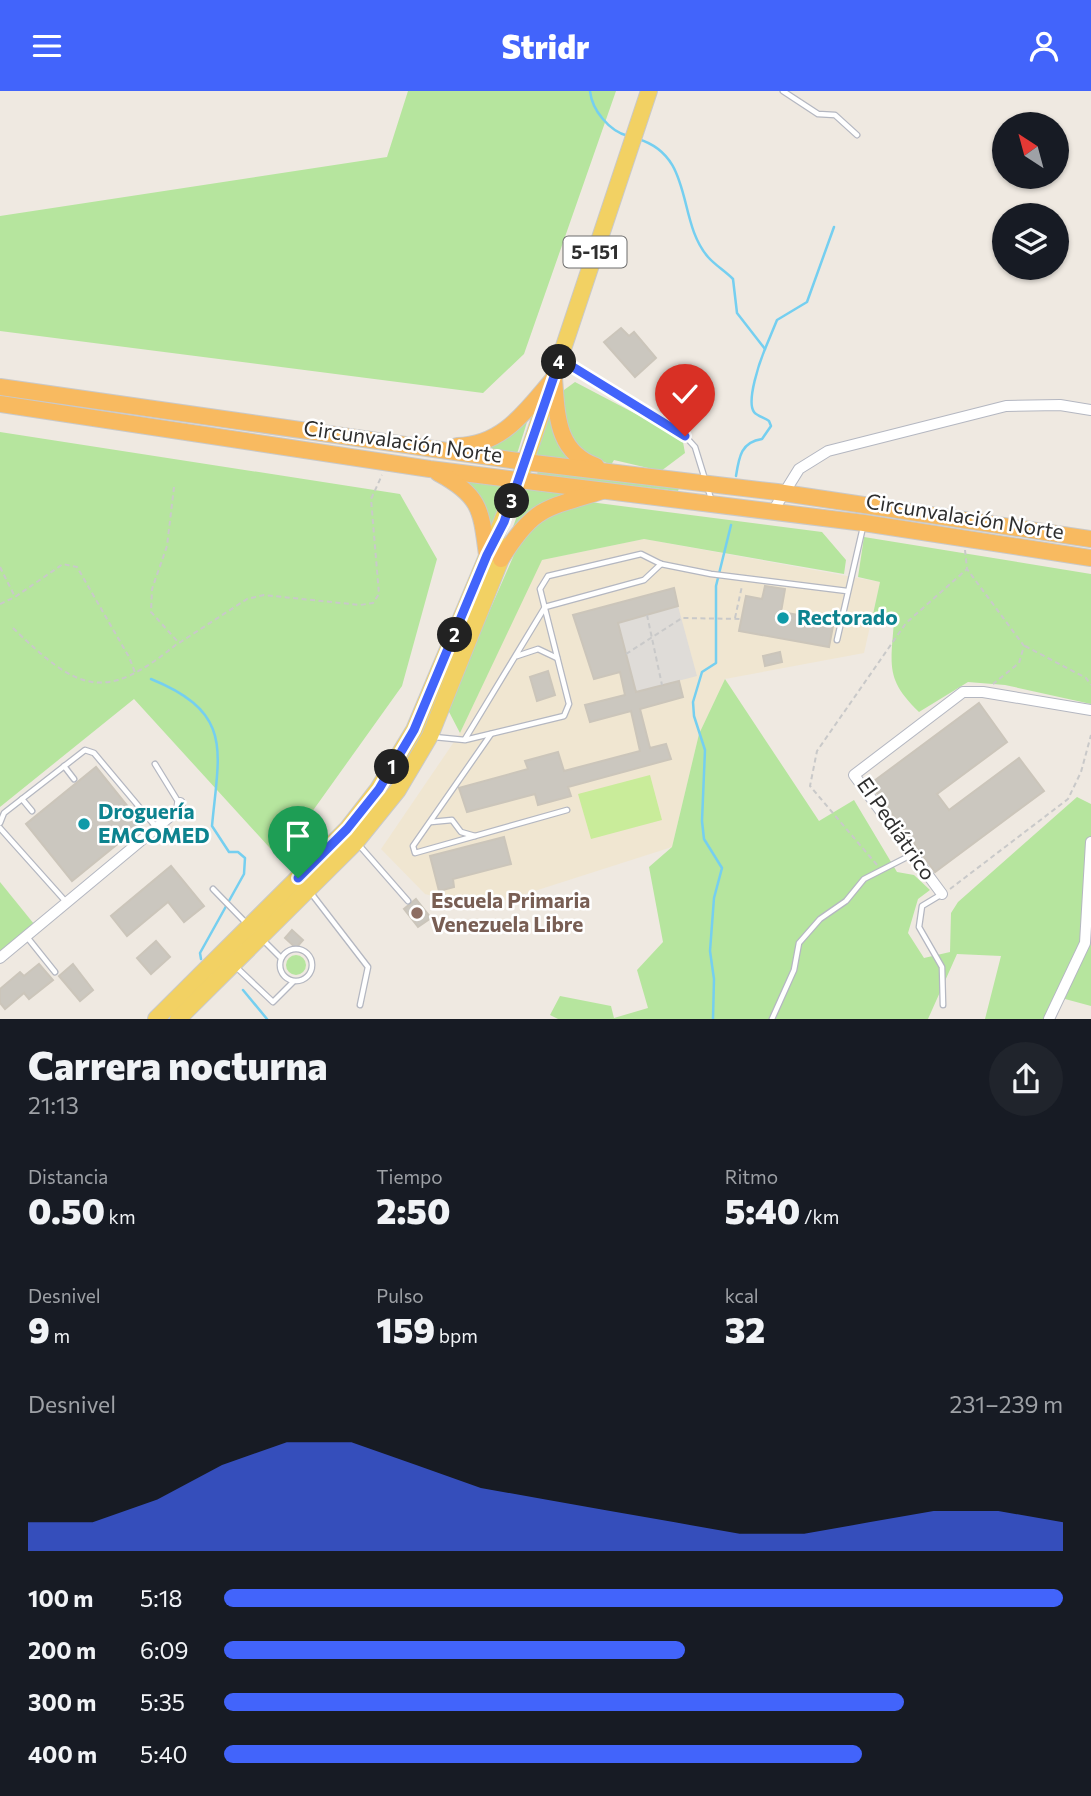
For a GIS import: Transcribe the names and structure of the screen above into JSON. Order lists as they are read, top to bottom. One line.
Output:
{"streets":{"highway":["Circunvalación Norte"],"main road":["5-151"],"street":["El Pediátrico"]},"crossings":[["5-151","Circunvalación Norte"]],"places":["Rectorado","Droguería EMCOMED","Escuela Primaria Venezuela Libre"],"north":"top left","page":{"header":"Stridr","pins":["4","3","2","1"],"heading":["Carrera nocturna","21:13"],"stats":[["Distancia","0.50 km"],["Tiempo","2:50"],["Ritmo","5:40 /km"],["Desnivel","9 m"],["Pulso","159 bpm"],["kcal","32"]],"chart":["Desnivel","231–239 m"],"list":[{"name":"100 m","note":"5:18"},{"name":"200 m","note":"6:09"},{"name":"300 m","note":"5:35"},{"name":"400 m","note":"5:40"}]}}
